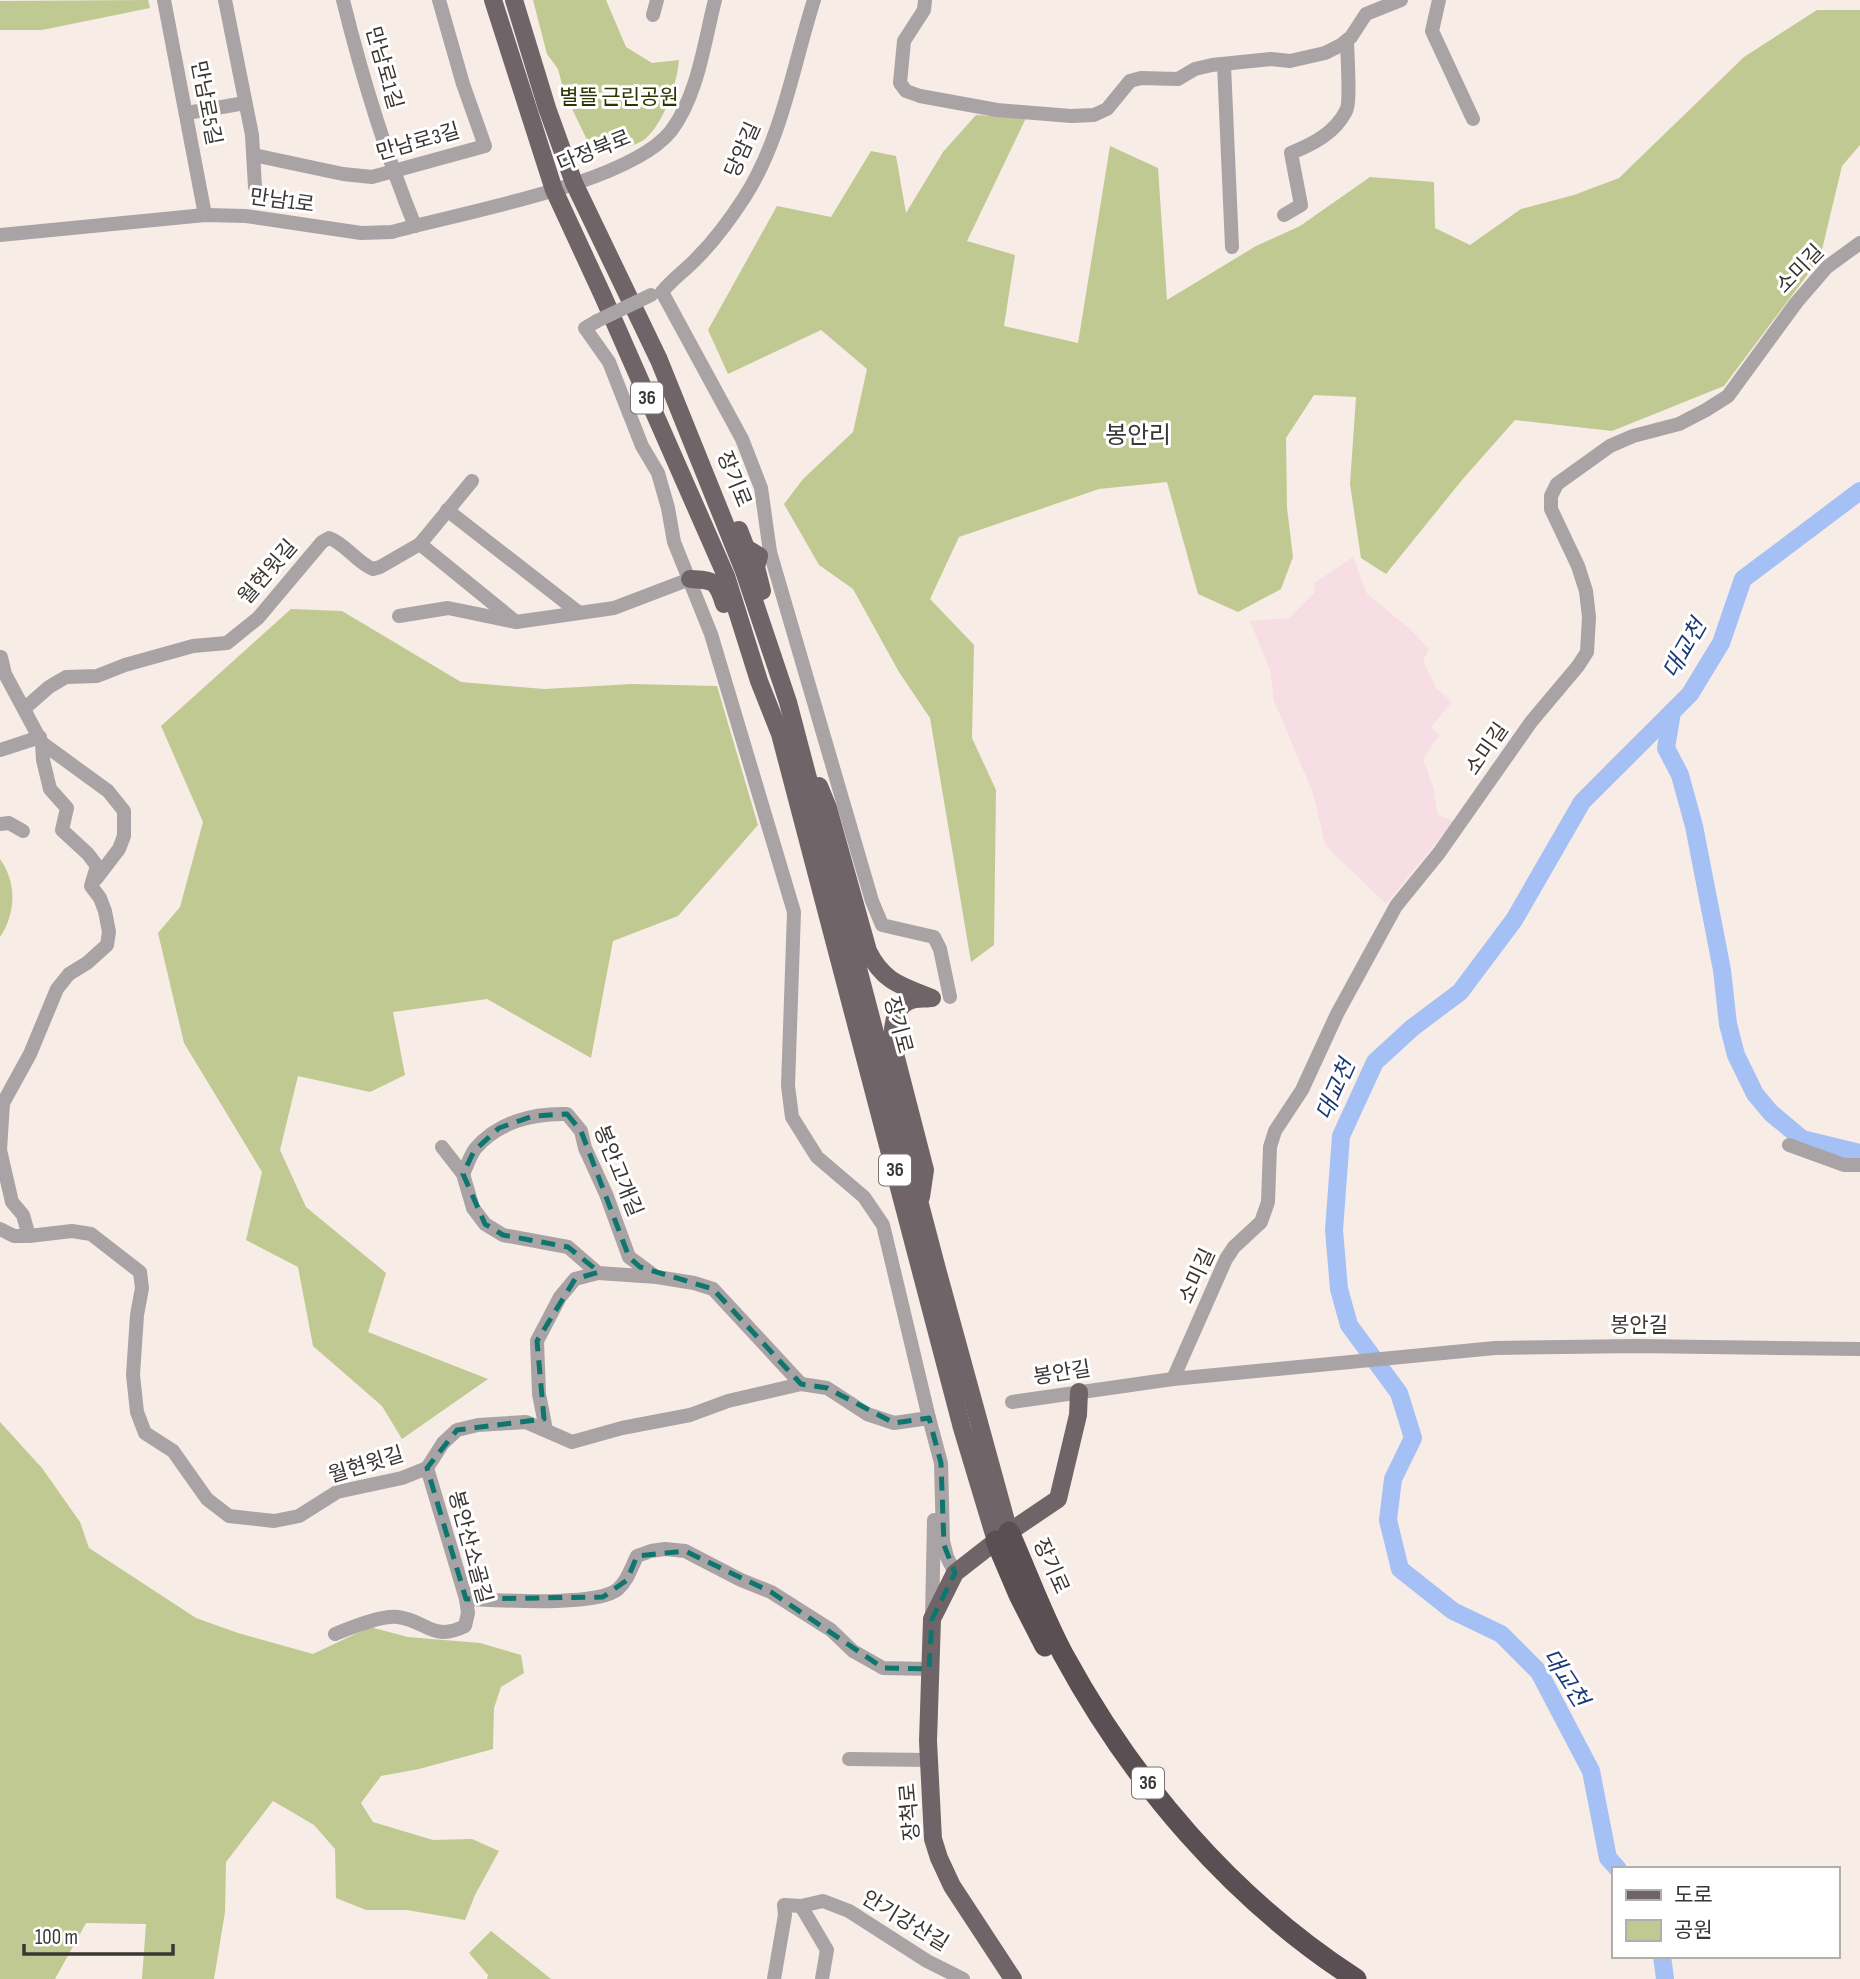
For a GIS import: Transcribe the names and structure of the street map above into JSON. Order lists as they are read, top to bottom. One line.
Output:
{"streets":{"highway":["36","장기로"],"main road":["장척로"],"street":["만남로1길","만남로5길","만남로3길","당암길","다정북로","만남1로","소미길","월현윗길","봉안고개길","봉안길","봉안산소골길","안기강산길"]},"crossings":[["만남로1길","만남로3길"],["만남로1길","만남1로"],["만남로5길","만남1로"],["다정북로","만남1로"],["다정북로","장기로"],["만남1로","장기로"],["소미길","봉안길"],["월현윗길","봉안고개길"],["월현윗길","봉안산소골길"]],"districts":["봉안리"],"water":["대교천"],"parks":["별뜰 근린공원"],"legend":["도로","공원"],"scale_bar":"100 m"}
